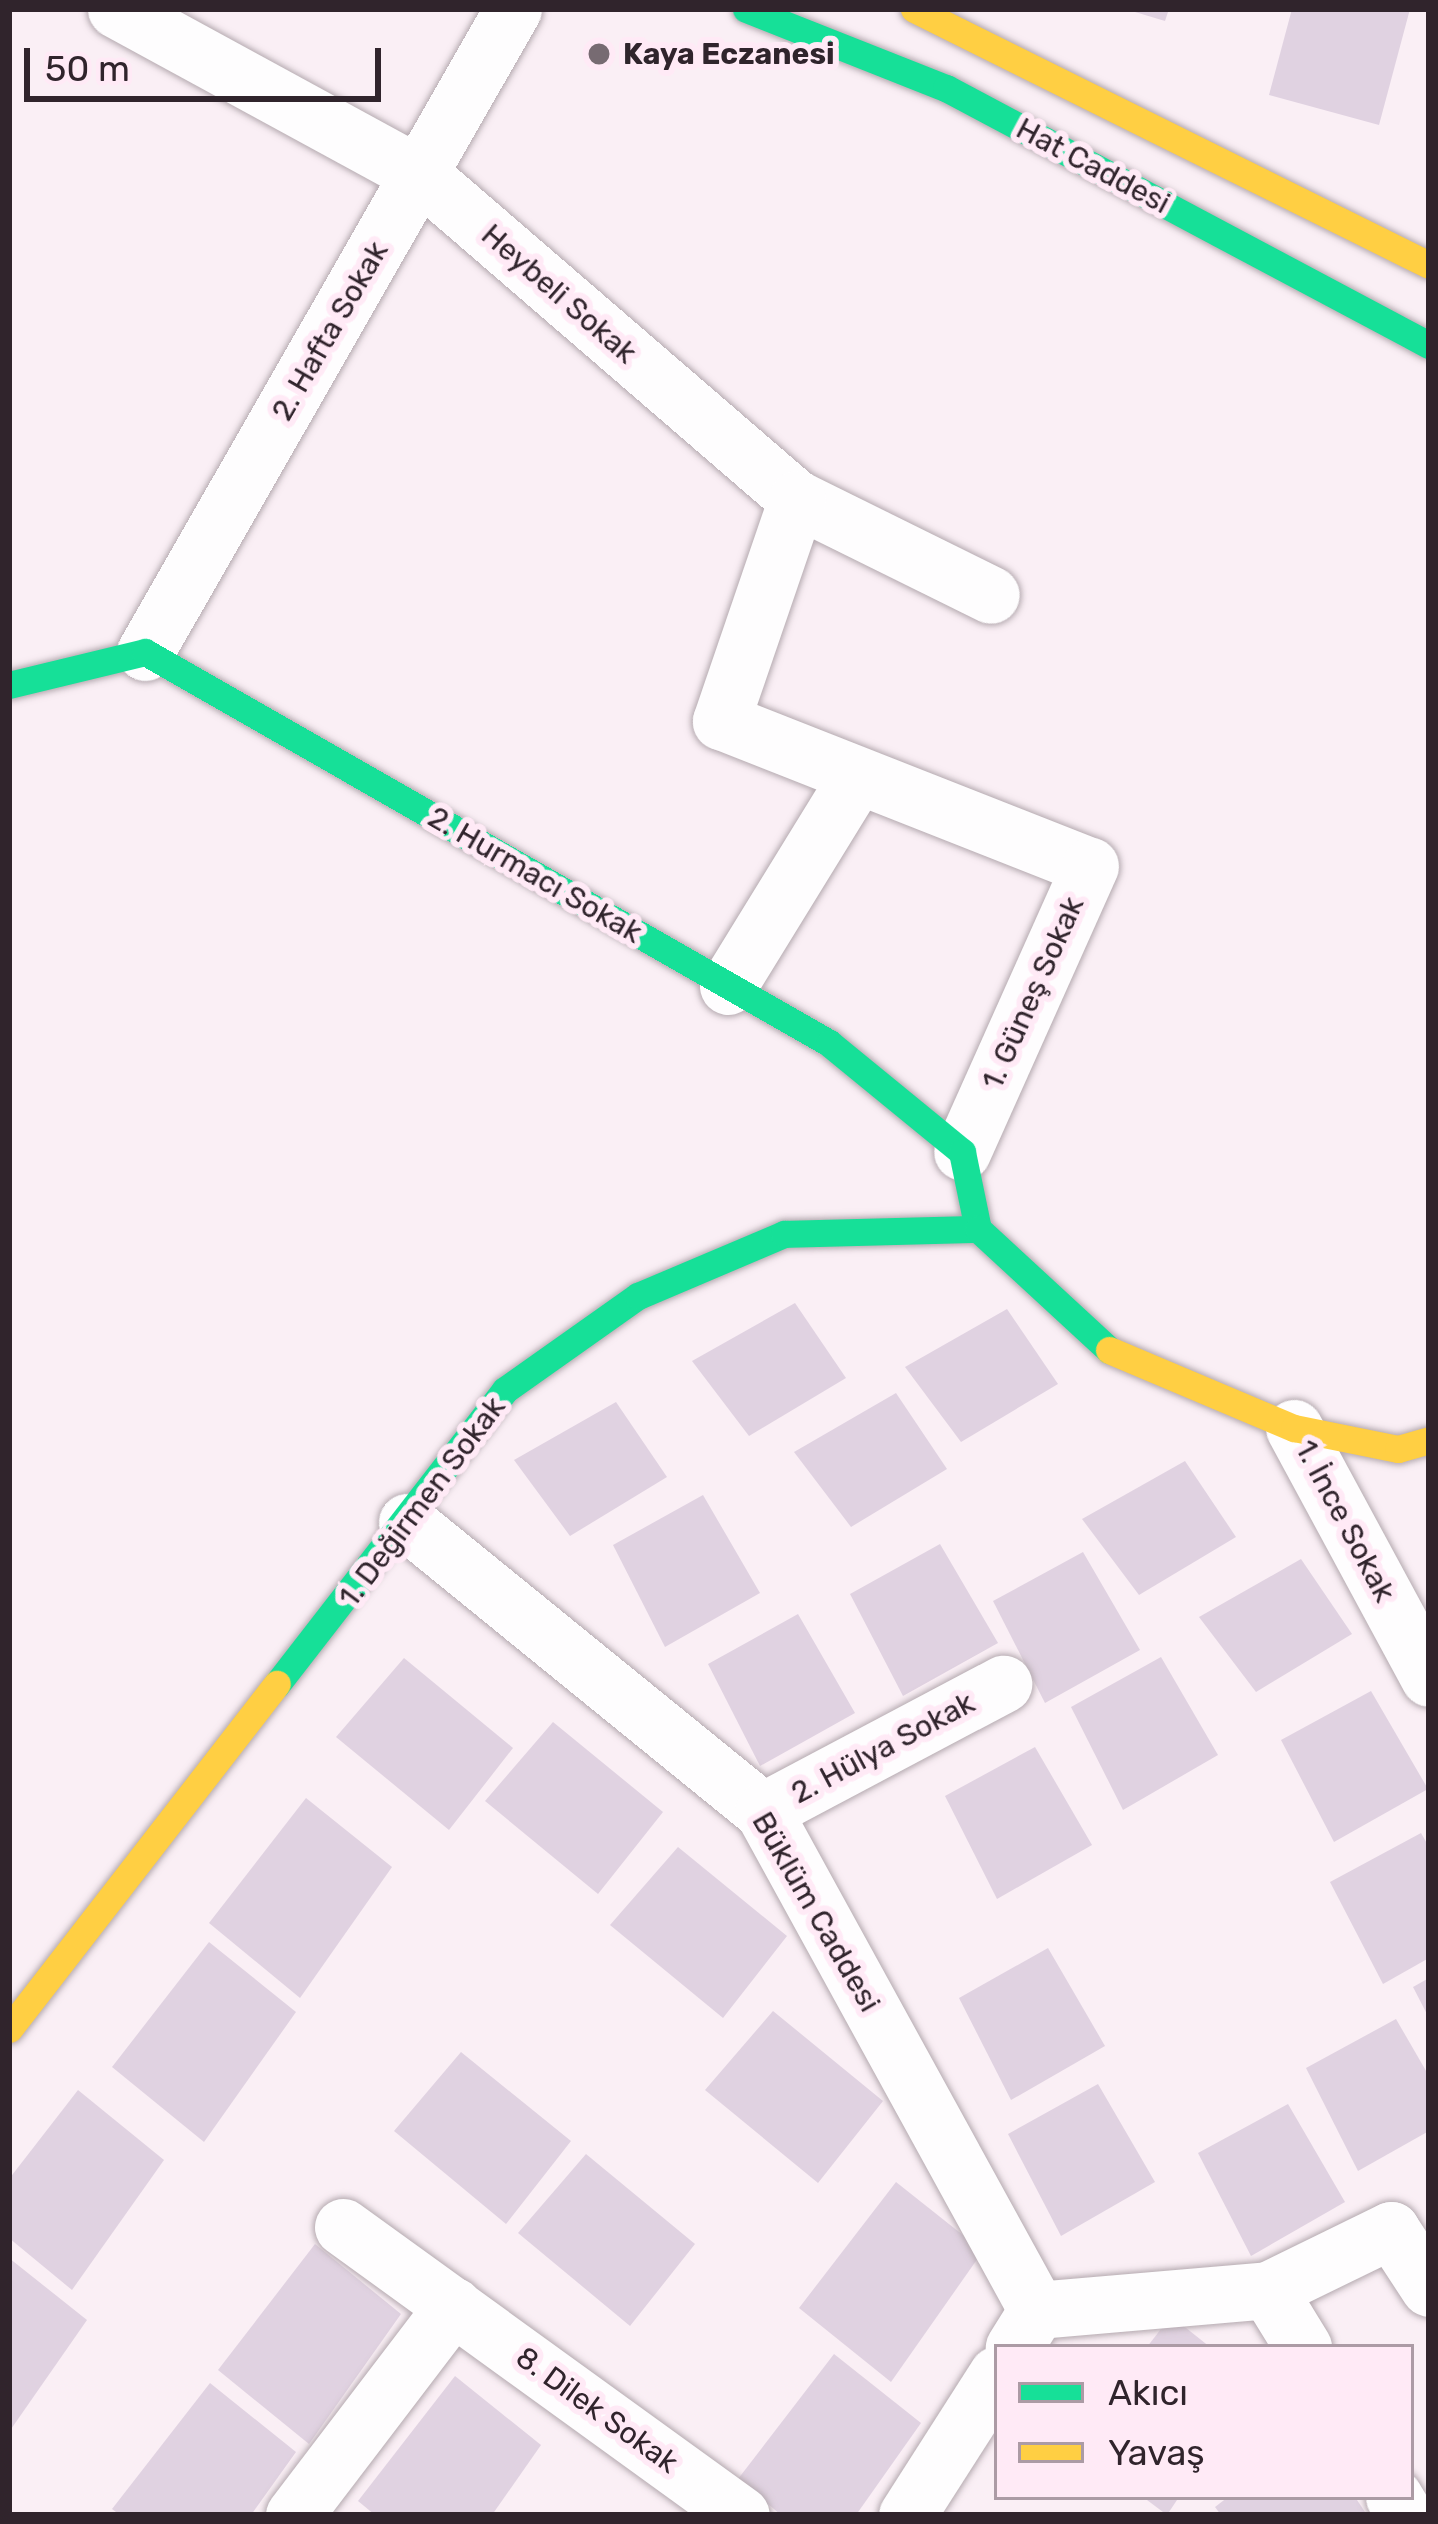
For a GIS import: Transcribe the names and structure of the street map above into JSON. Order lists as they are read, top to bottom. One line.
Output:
{"streets":{"street":["Hat Caddesi","Heybeli Sokak","2. Hafta Sokak","2. Hurmacı Sokak","1. Güneş Sokak","1. Değirmen Sokak","1. İnce Sokak","2. Hülya Sokak","Büklüm Caddesi","8. Dilek Sokak"]},"crossings":[["Heybeli Sokak","2. Hafta Sokak"],["Heybeli Sokak","1. Güneş Sokak"],["2. Hafta Sokak","2. Hurmacı Sokak"],["2. Hurmacı Sokak","1. Güneş Sokak"],["1. Değirmen Sokak","Büklüm Caddesi"],["2. Hülya Sokak","Büklüm Caddesi"]],"places":["Kaya Eczanesi"],"legend":["Akıcı","Yavaş"],"scale_bar":"50 m"}
